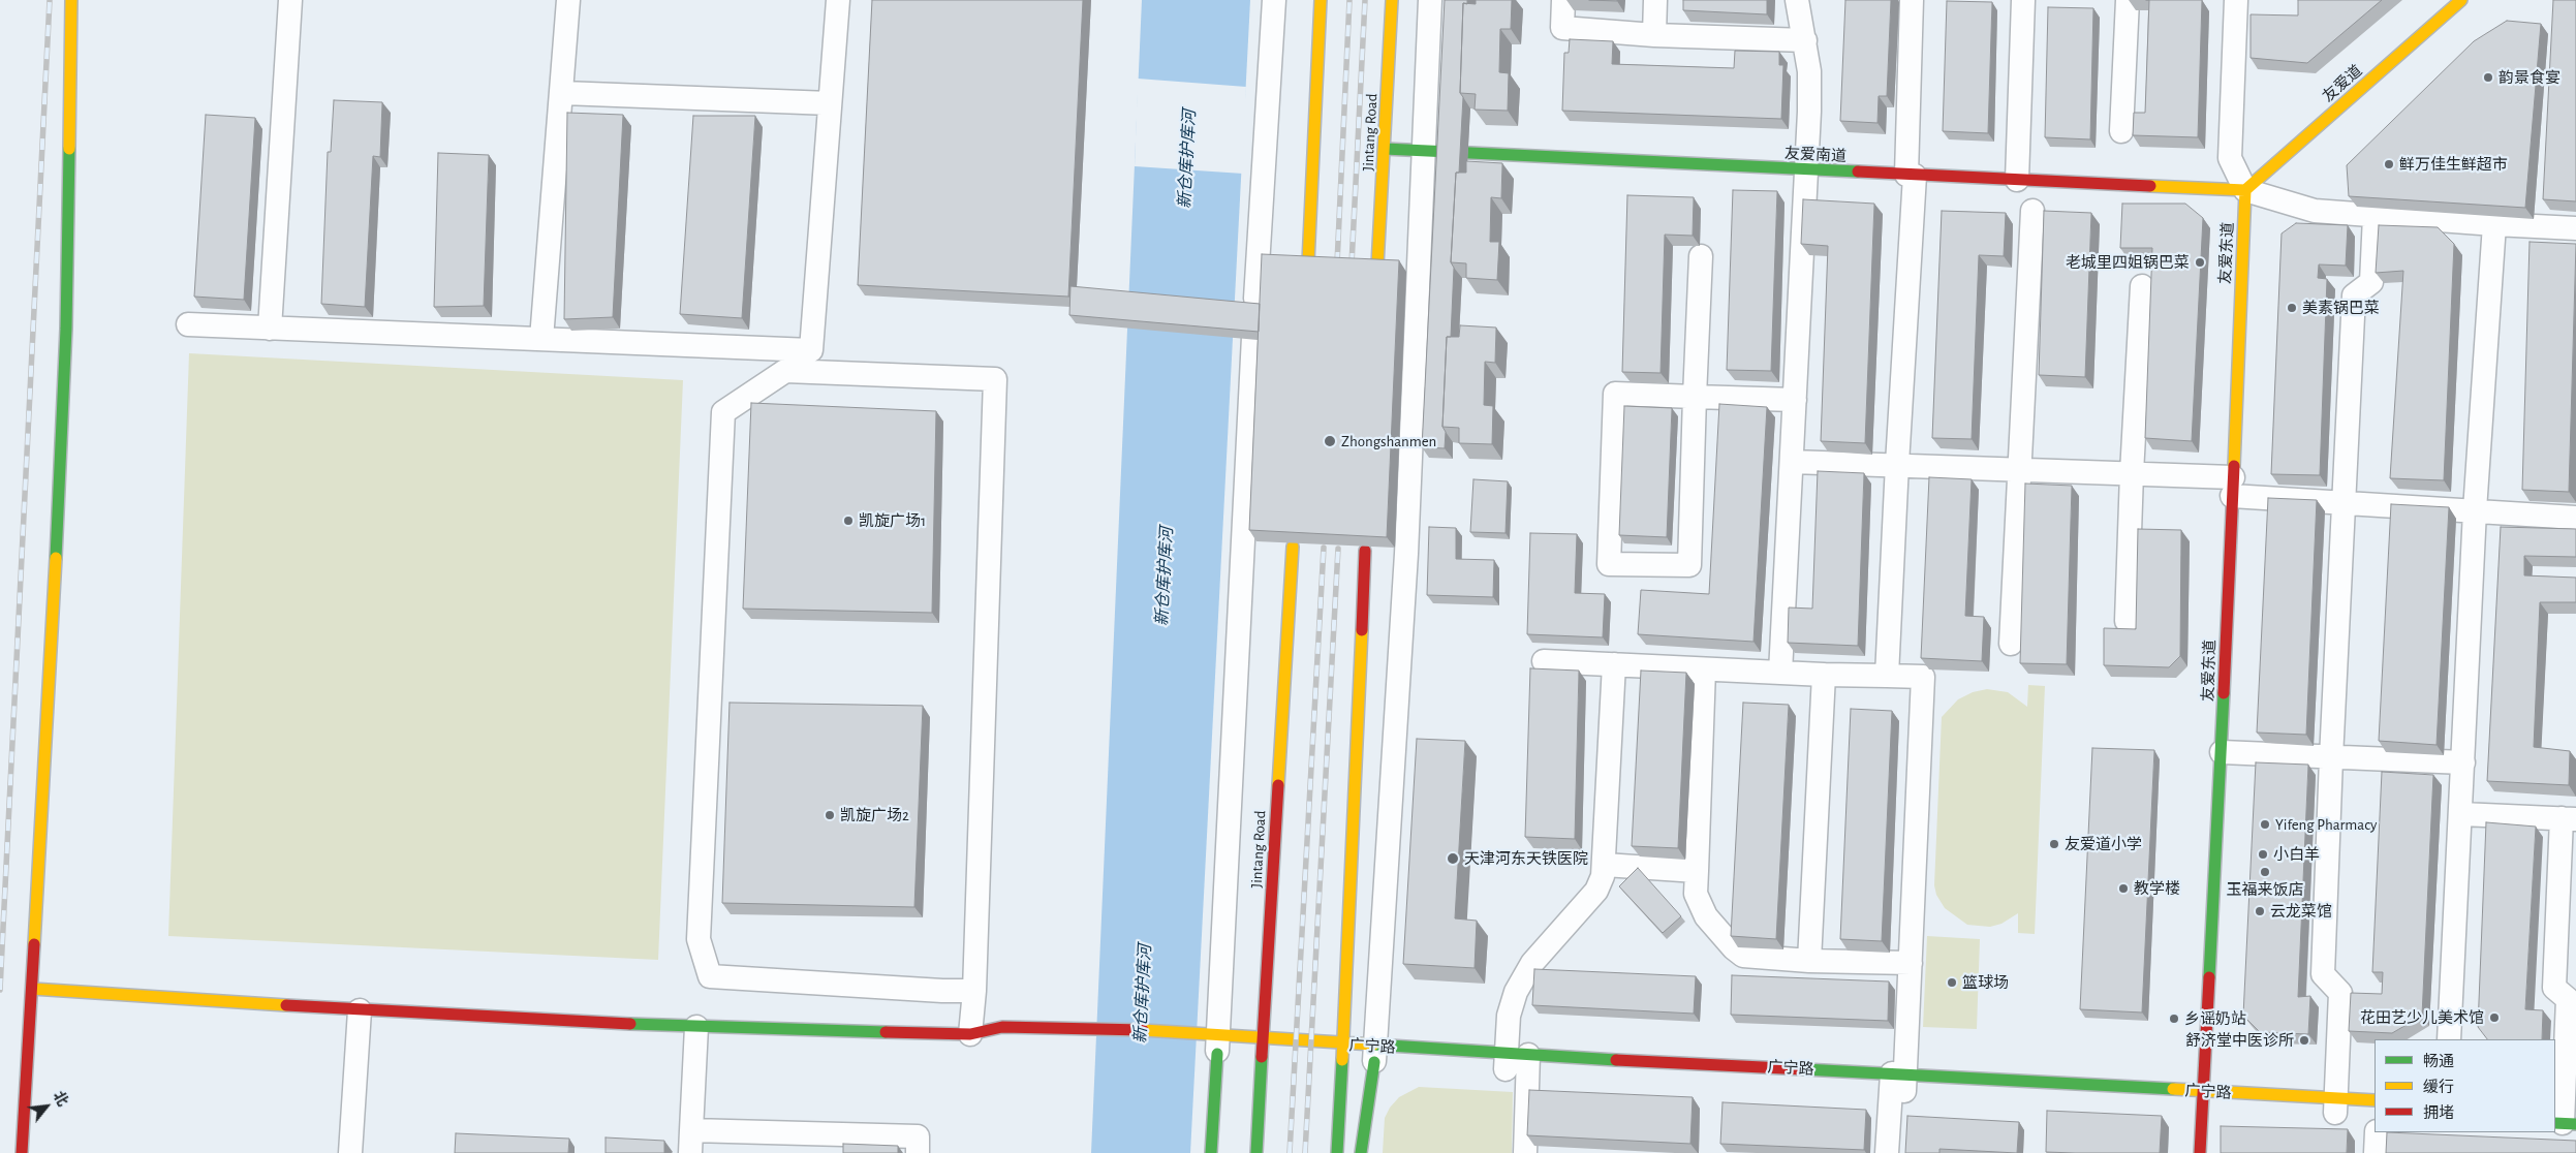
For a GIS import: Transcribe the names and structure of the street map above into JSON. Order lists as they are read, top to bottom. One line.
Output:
{"streets":{"main road":["友爱道","Jintang Road","友爱南道","友爱东道","广宁路"]},"crossings":[["友爱道","友爱南道"],["友爱道","友爱东道"],["Jintang Road","友爱南道"],["Jintang Road","广宁路"],["友爱南道","友爱东道"],["友爱东道","广宁路"]],"water":["新仓库护库河"],"places":["韵景食宴","鲜万佳生鲜超市","老城里四姐锅巴菜","美素锅巴菜","Zhongshanmen","凯旋广场1","凯旋广场2","Yifeng Pharmacy","友爱道小学","小白羊","天津河东天铁医院","玉福来饭店","教学楼","云龙菜馆","篮球场","花田艺少儿美术馆","乡谣奶站","舒济堂中医诊所"],"legend":["畅通","缓行","拥堵"],"north":"top right"}
